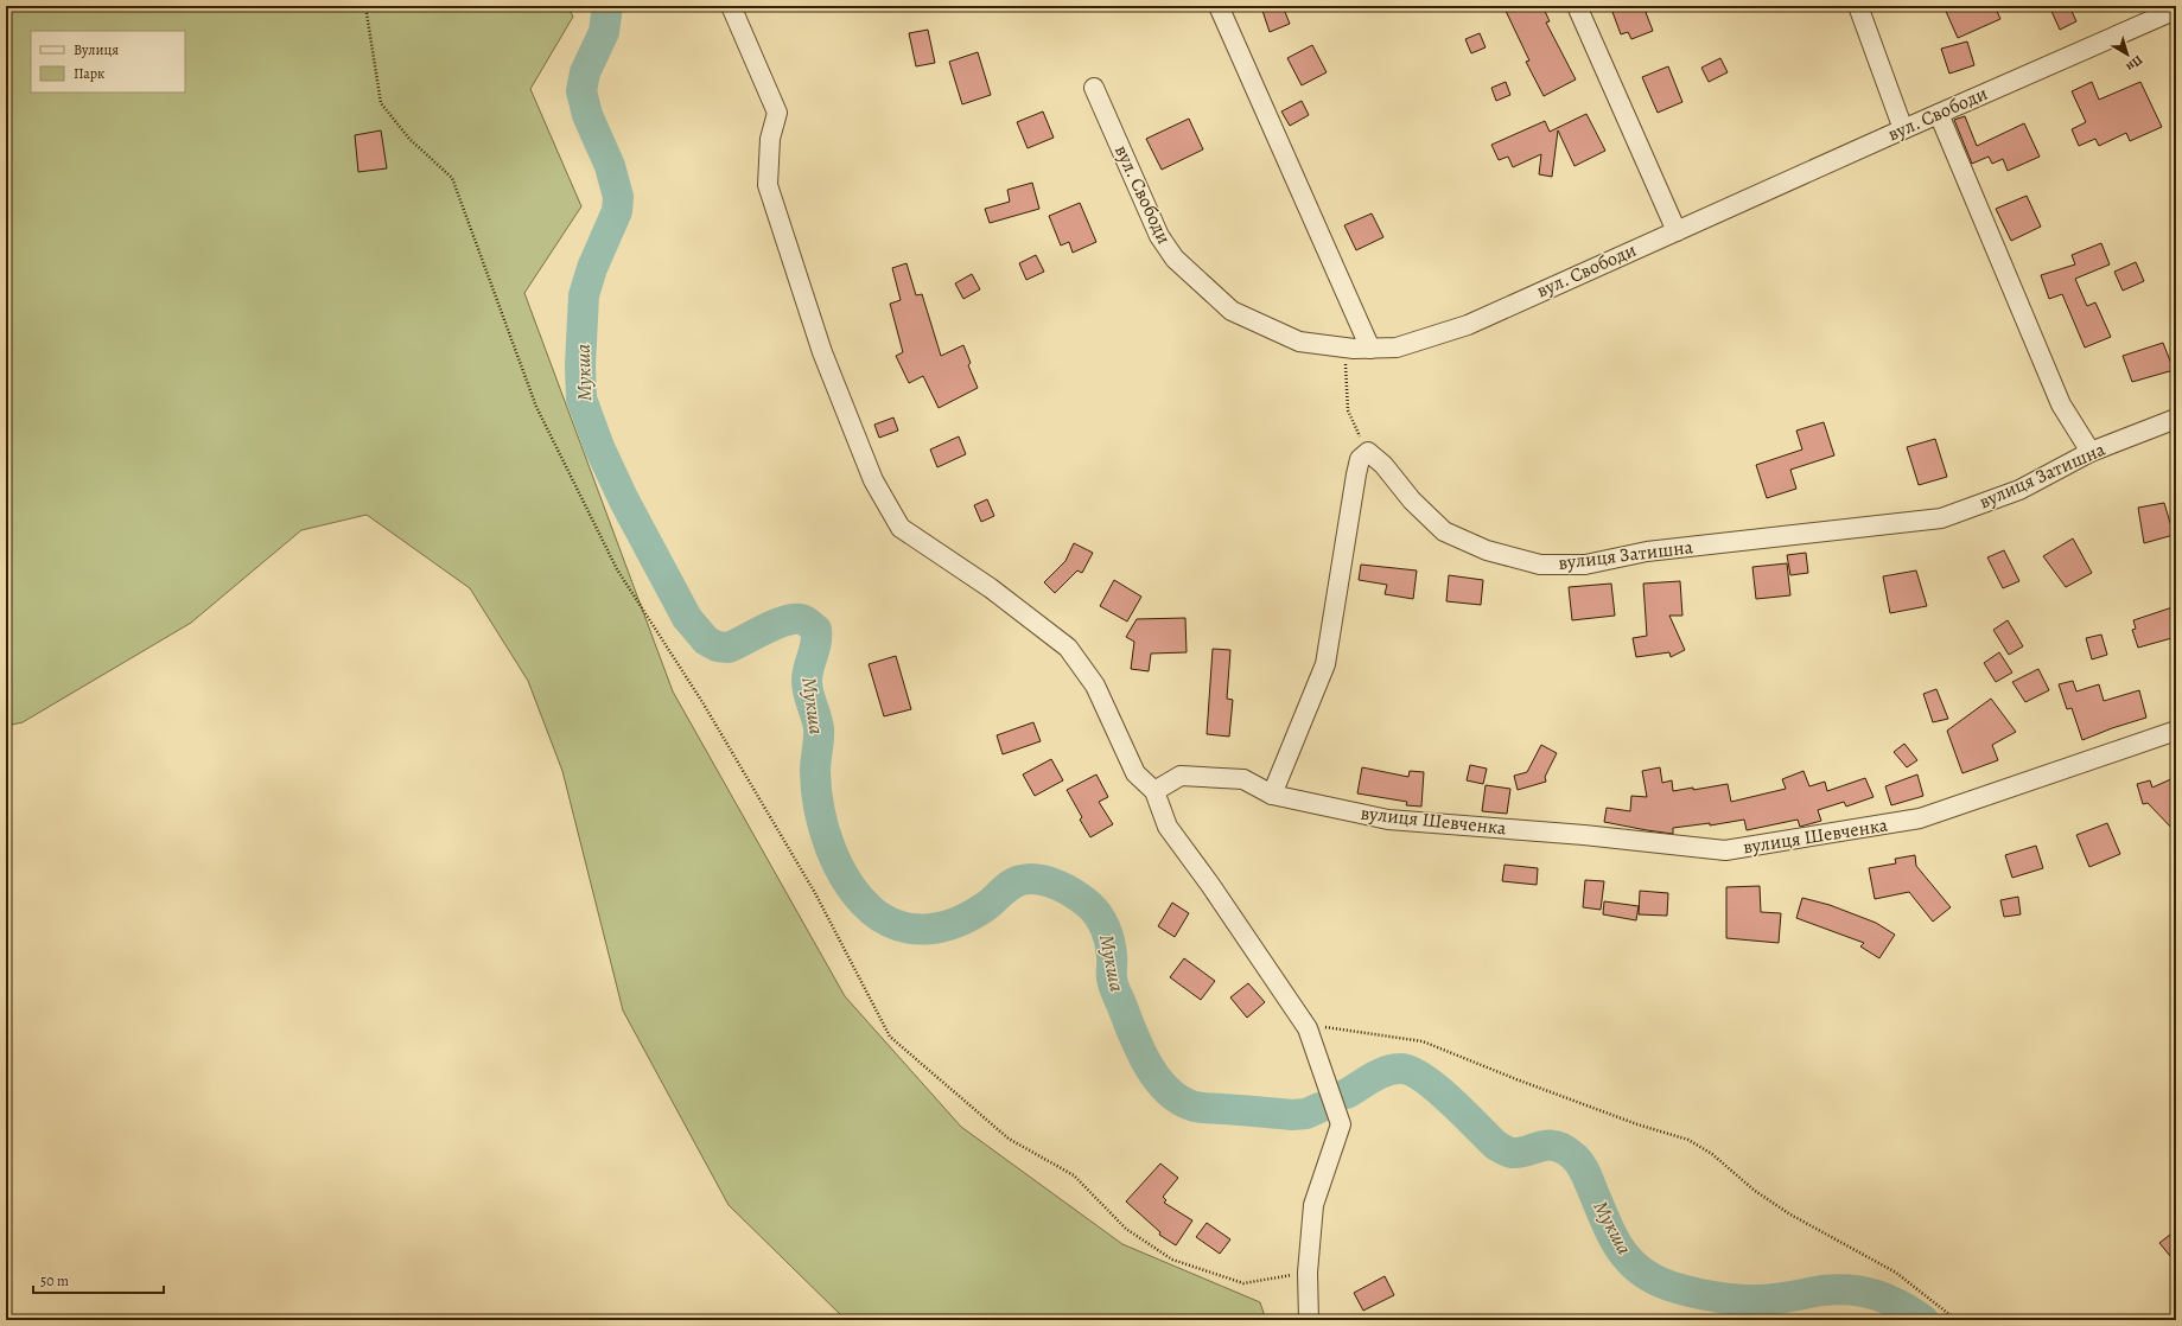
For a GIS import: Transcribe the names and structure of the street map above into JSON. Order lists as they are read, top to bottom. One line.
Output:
{"streets":{"street":["вул. Свободи","вулиця Затишна","вулиця Шевченка"]},"water":["Мукша"],"legend":["Вулиця","Парк"],"scale_bar":"50 m","north":"bottom right"}
